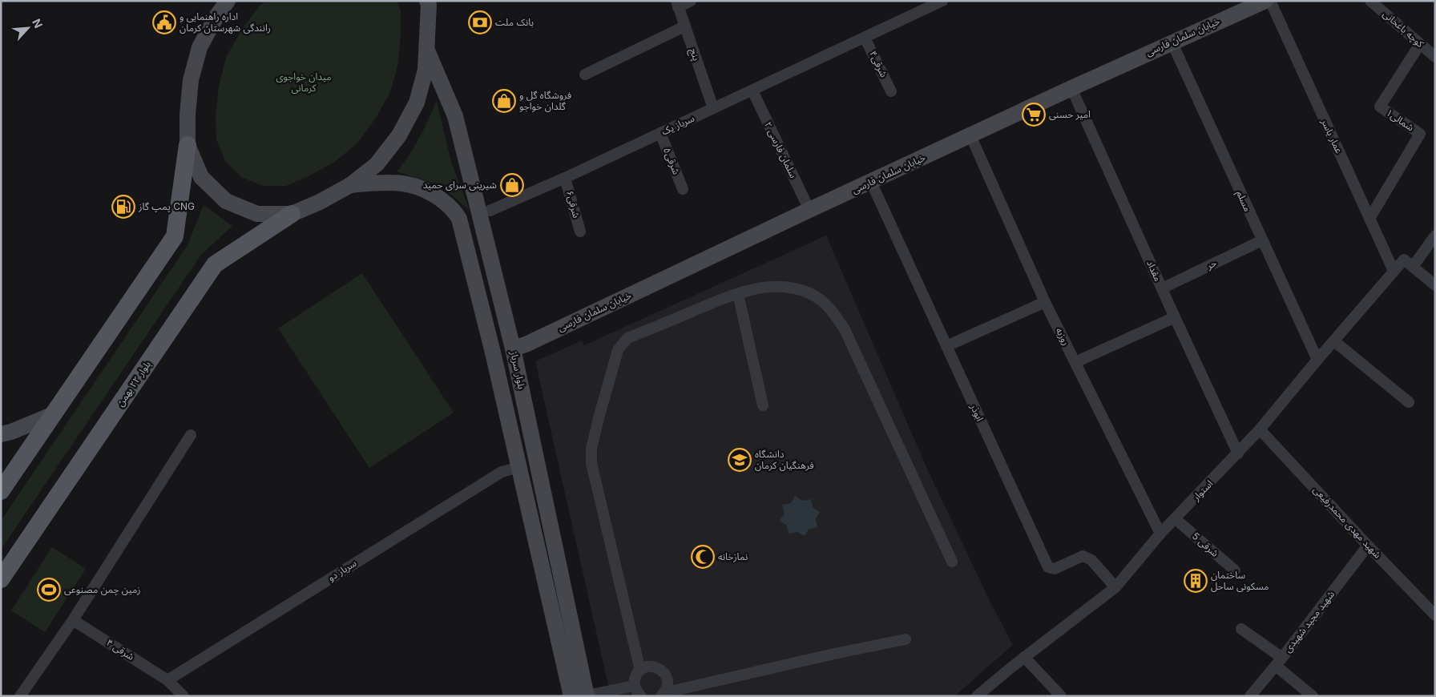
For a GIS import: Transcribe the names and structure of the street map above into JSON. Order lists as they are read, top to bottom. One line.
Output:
{"streets":{"main road":["خیابان سلمان فارسی","بلوار سرباز","بلوار ۲۲ بهمن"],"street":["کوچه باغخانی","پنج","شرقی۴","شمالی۱","سرباز یک","عمار یاسر","سلمان فارسى ٢","شرقی۵","مسلم","شرقی۶","حر","مقداد","روزبه","ابوذر","استوار","شهید مهدی محمدرفیعی","شرقی 5","سرباز دو","شهید مجید شهیدی","شرقی ۴"]},"crossings":[["کوچه باغخانی","شمالی۱"],["خیابان سلمان فارسی","سلمان فارسى ٢"],["خیابان سلمان فارسی","مسلم"],["خیابان سلمان فارسی","مقداد"],["خیابان سلمان فارسی","روزبه"],["خیابان سلمان فارسی","بلوار سرباز"],["خیابان سلمان فارسی","ابوذر"],["پنج","سرباز یک"],["شرقی۴","سرباز یک"],["شمالی۱","عمار یاسر"],["سرباز یک","سلمان فارسى ٢"],["سرباز یک","شرقی۵"],["سرباز یک","شرقی۶"],["عمار یاسر","استوار"],["مسلم","حر"],["مسلم","استوار"],["حر","مقداد"],["مقداد","استوار"],["روزبه","استوار"],["بلوار سرباز","سرباز دو"],["ابوذر","استوار"],["استوار","شهید مهدی محمدرفیعی"],["استوار","شرقی 5"],["شهید مهدی محمدرفیعی","شهید مجید شهیدی"],["سرباز دو","شرقی ۴"]],"parks":["میدان خواجوی کرمانی"],"places":{"public building":["اداره راهنمایی و رانندگی شهرستان کرمان"],"bank":["بانک ملت"],"shop":["فروشگاه گل و گلدان خواجو","شیرینی سرای حمید"],"supermarket":["امیر حسنی"],"fuel station":["پمپ گاز CNG"],"school or university":["دانشگاه فرهنگیان کرمان"],"mosque":["نمازخانه"],"building":["ساختمان مسکونی ساحل"],"sports":["زمین چمن مصنوعی"]},"north":"top right"}
